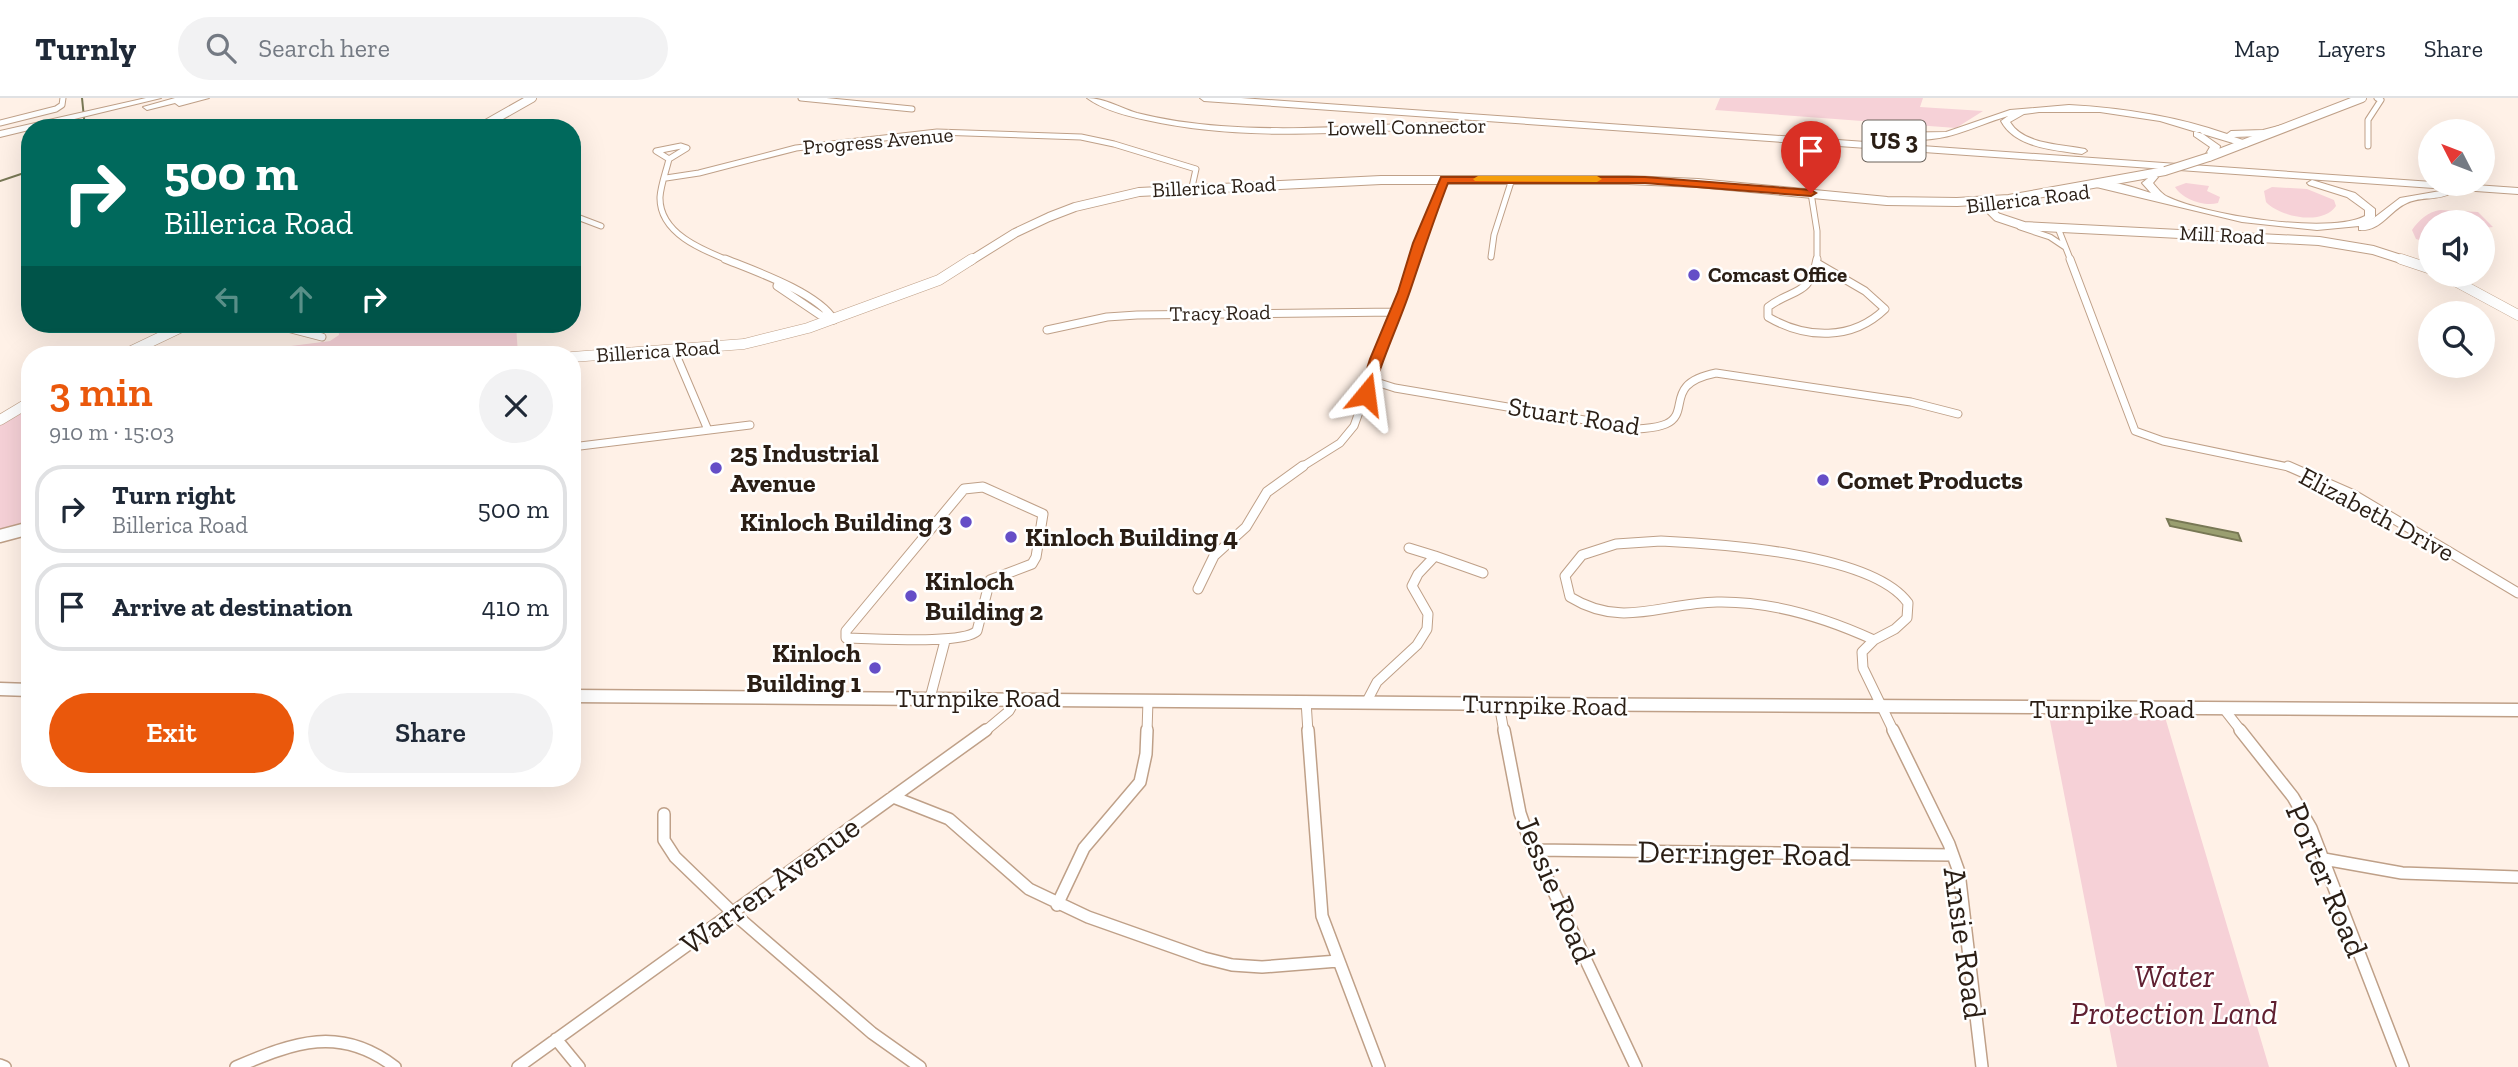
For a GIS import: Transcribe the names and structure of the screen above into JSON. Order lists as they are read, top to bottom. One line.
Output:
{"streets":{"highway":["Lowell Connector","US 3"],"main road":["Billerica Road","Mill Road","Turnpike Road"],"street":["Progress Avenue","Tracy Road","Stuart Road","Elizabeth Drive","Derringer Road","Porter Road","Warren Avenue","Jessie Road","Ansie Road"]},"crossings":[["Lowell Connector","US 3"],["Progress Avenue","Billerica Road"],["Billerica Road","Mill Road"],["Mill Road","Elizabeth Drive"],["Turnpike Road","Porter Road"],["Turnpike Road","Warren Avenue"],["Turnpike Road","Jessie Road"],["Turnpike Road","Ansie Road"],["Derringer Road","Jessie Road"],["Derringer Road","Ansie Road"]],"parks":["Water Protection Land"],"places":["Comcast Office","25 Industrial Avenue","Comet Products","Kinloch Building 3","Kinloch Building 4","Kinloch Building 2","Kinloch Building 1"],"north":"top left","page":{"header":"Turnly","search":"Search here","nav":["Map","Layers","Share"],"turn":["500 m","Billerica Road"],"heading":["3 min","910 m · 15:03"],"list":[{"name":"Turn right","note":"Billerica Road","value":"500 m"},{"name":"Arrive at destination","value":"410 m"}],"buttons":["Exit","Share"]}}
